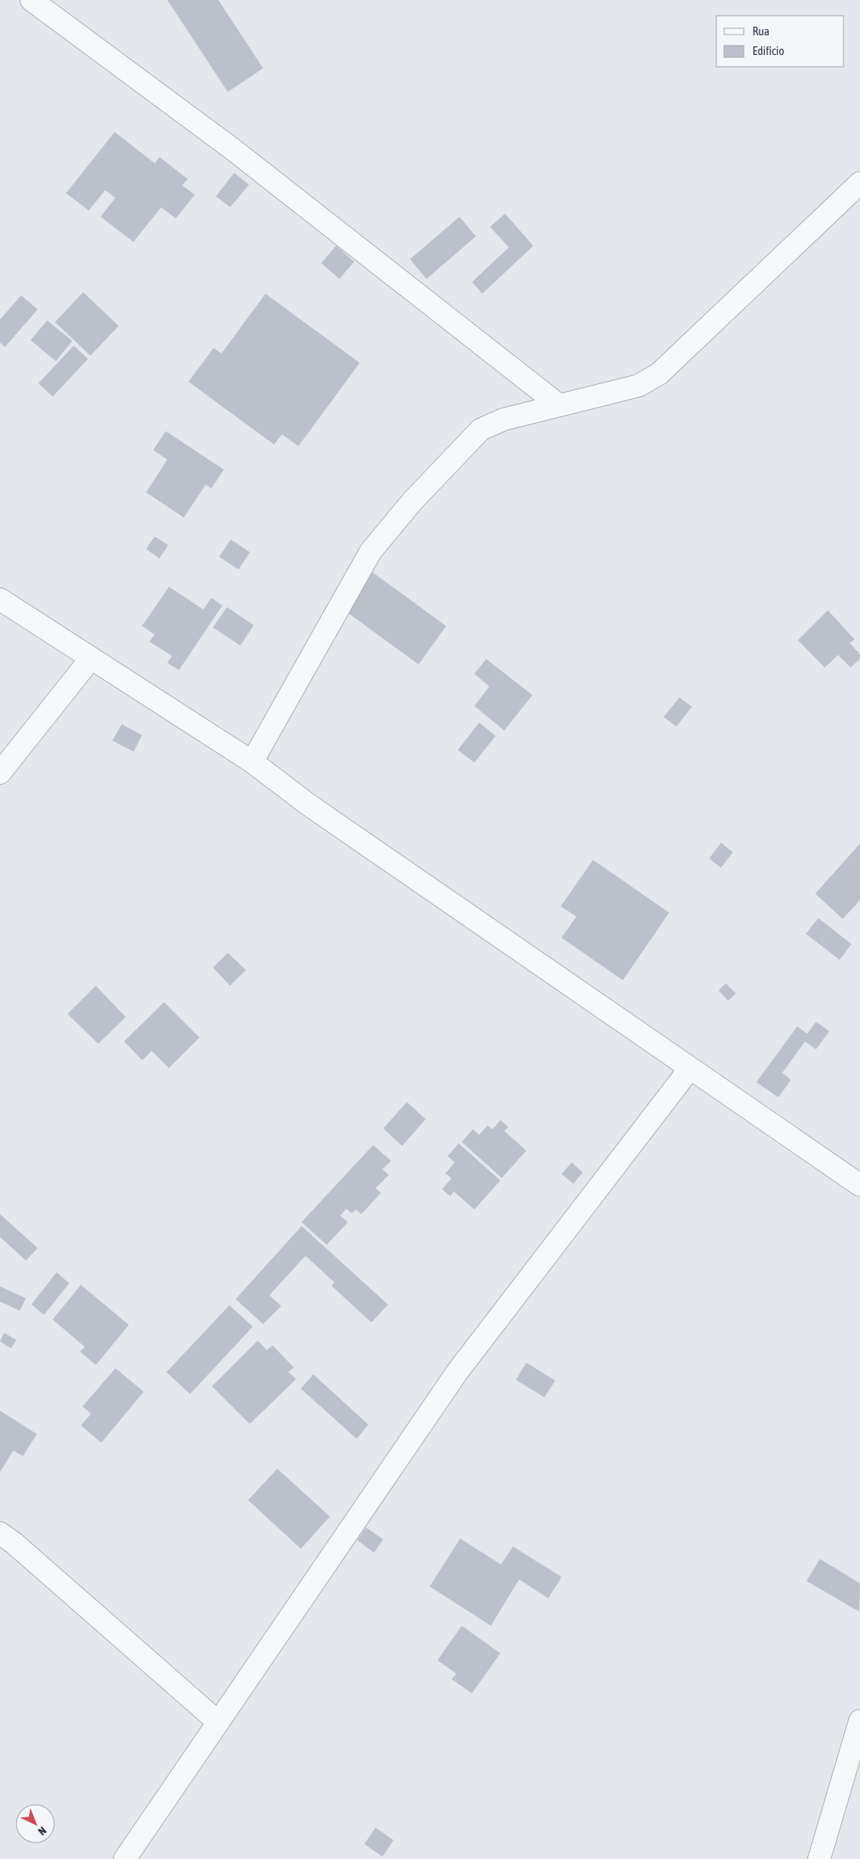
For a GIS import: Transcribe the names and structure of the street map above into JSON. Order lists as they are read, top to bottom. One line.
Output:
{"legend":["Rua","Edifício"],"north":"bottom right"}
